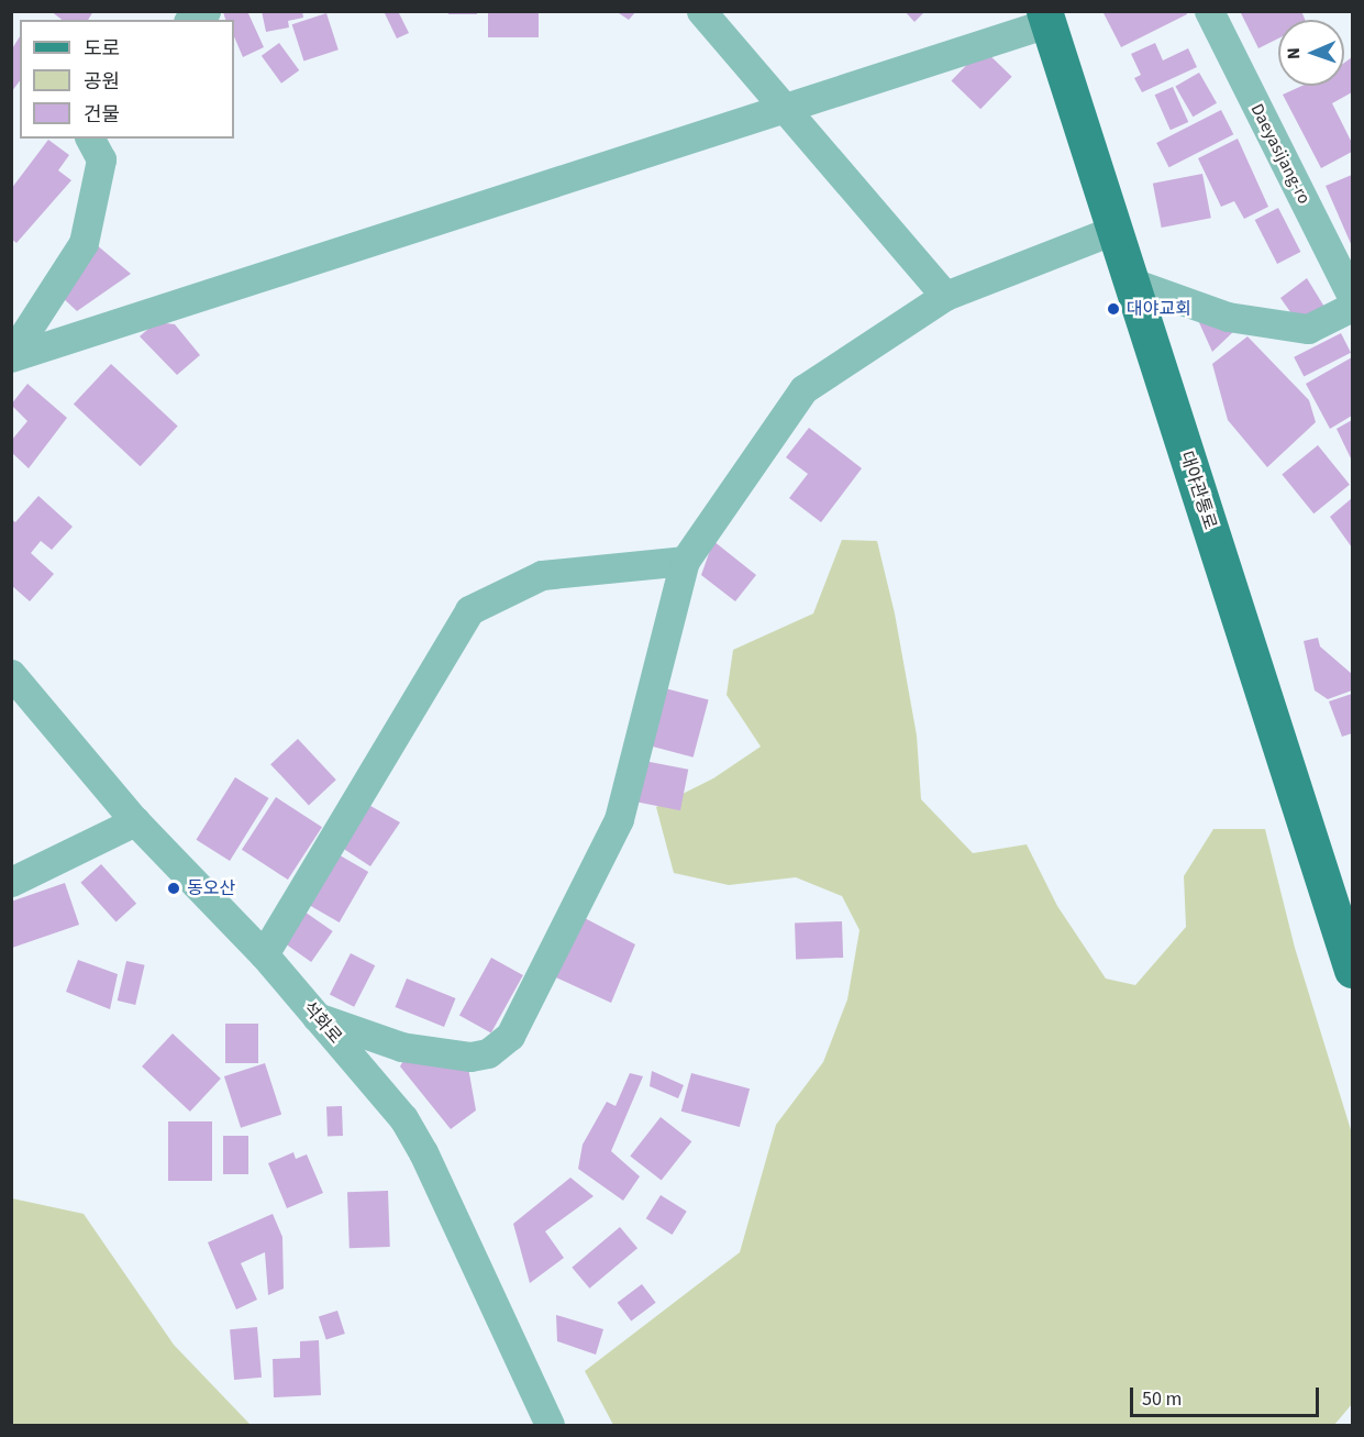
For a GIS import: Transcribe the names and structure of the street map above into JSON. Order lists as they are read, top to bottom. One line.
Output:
{"streets":{"main road":["대야관통로"],"street":["Daeyasijang-ro","석화로"]},"places":["대야교회","동오산"],"legend":["도로","공원","건물"],"scale_bar":"50 m","north":"left"}
